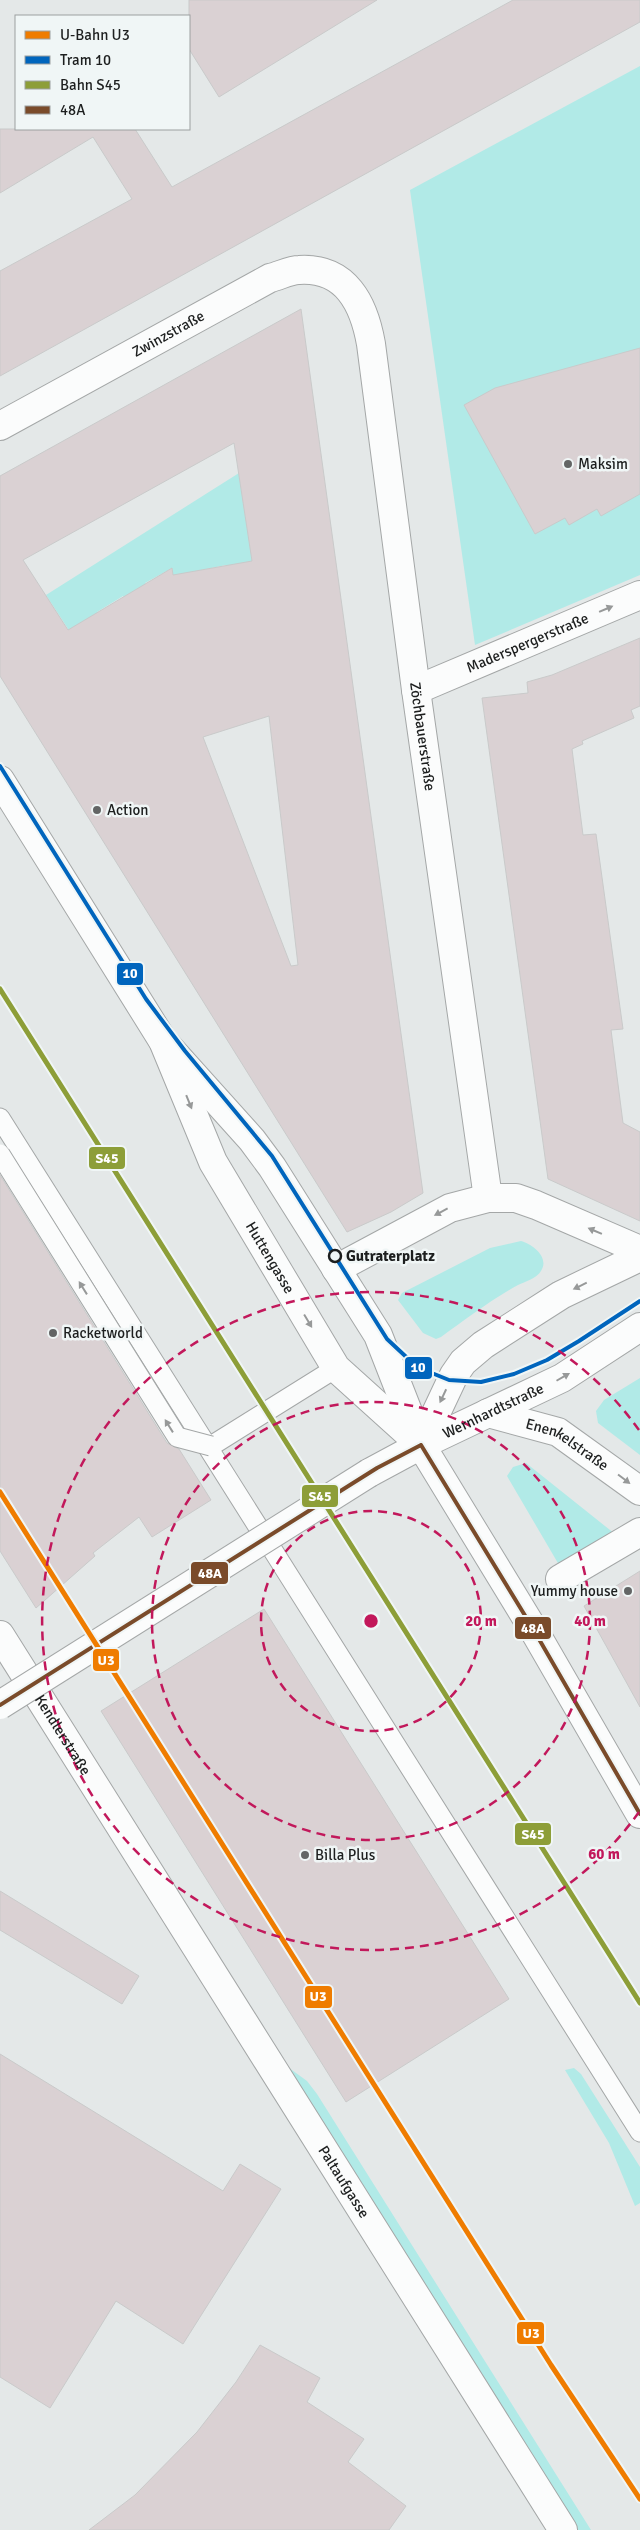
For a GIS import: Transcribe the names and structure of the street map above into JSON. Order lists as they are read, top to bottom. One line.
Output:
{"streets":{"street":["Zwinzstraße","Maderspergerstraße","Zöchbauerstraße","Huttengasse","Wernhardtstraße","Enenkelstraße","Kendlerstraße","Paltaufgasse"]},"crossings":[["Zwinzstraße","Zöchbauerstraße"],["Maderspergerstraße","Zöchbauerstraße"],["Huttengasse","Wernhardtstraße"],["Wernhardtstraße","Enenkelstraße"],["Kendlerstraße","Paltaufgasse"]],"one_way":["Maderspergerstraße"],"places":["Maksim","Action","Gutraterplatz","Racketworld","Yummy house","Billa Plus"],"lines":["tram line 10","rail line S45","transit line 48A","metro line U3"],"legend":["U-Bahn U3","Tram 10","Bahn S45","48A"],"rings":["20 m","40 m","60 m"]}
